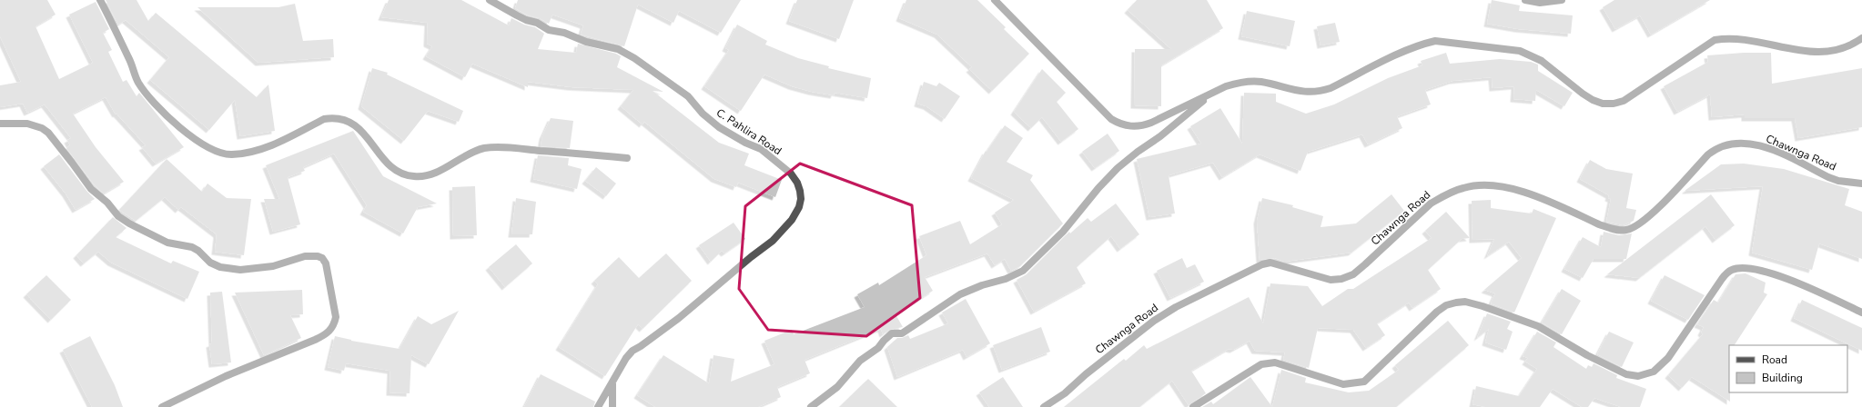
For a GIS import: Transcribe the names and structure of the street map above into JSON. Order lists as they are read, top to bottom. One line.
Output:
{"streets":{"street":["C. Pahlira Road","Chawnga Road"]},"legend":["Road","Building"]}
